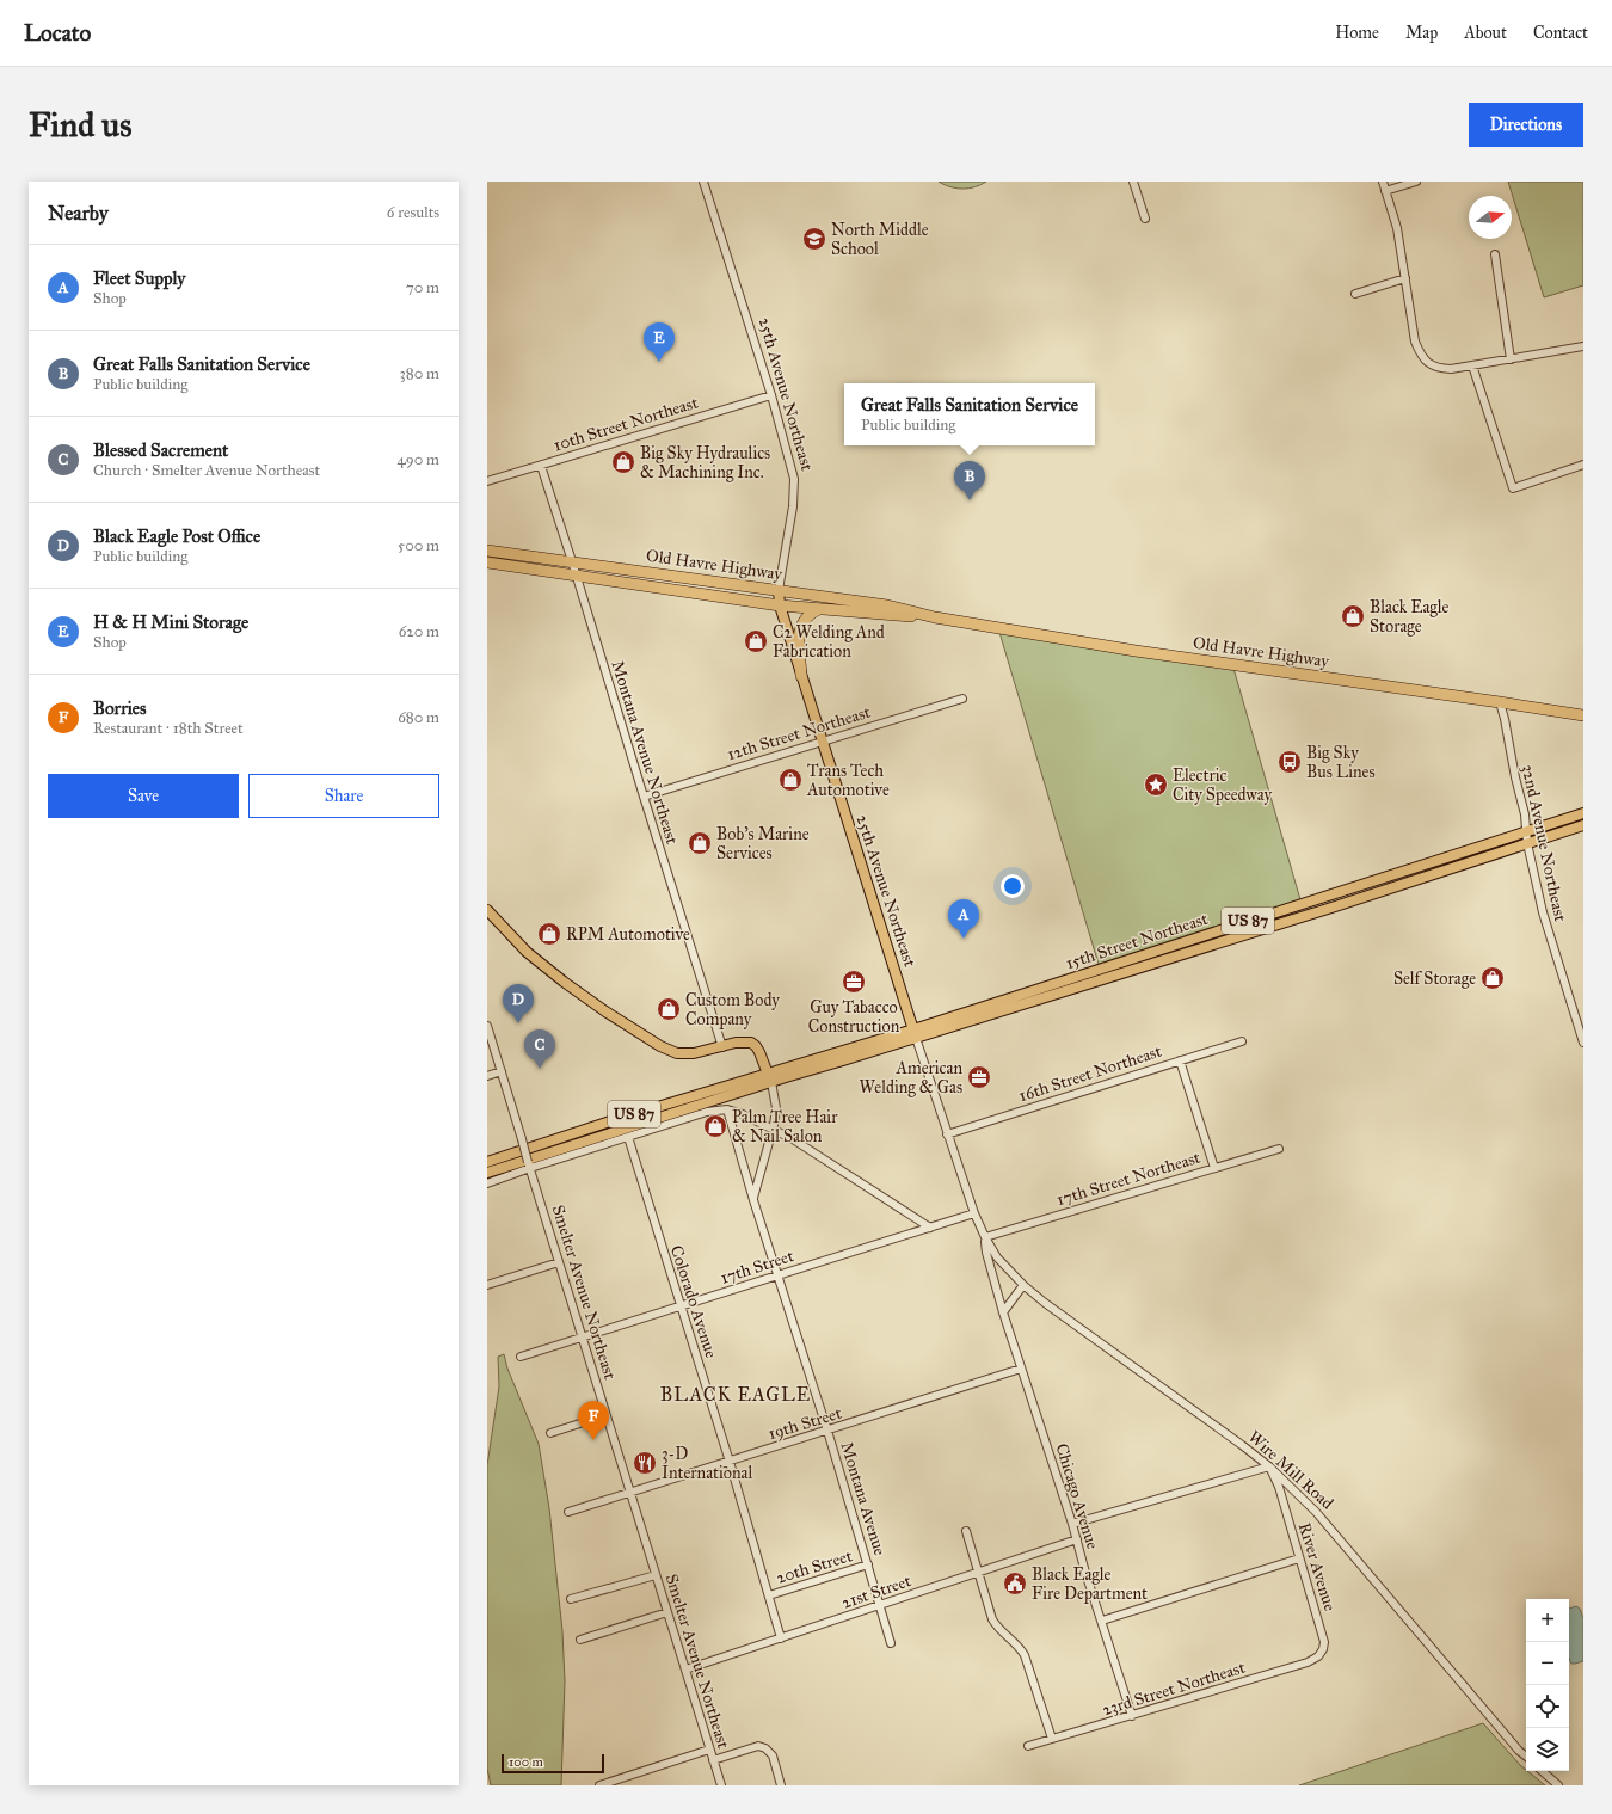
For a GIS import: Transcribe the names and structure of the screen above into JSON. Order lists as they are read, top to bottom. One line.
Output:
{"streets":{"highway":["Old Havre Highway"],"main road":["25th Avenue Northeast","US 87","15th Street Northeast"],"street":["10th Street Northeast","12th Street Northeast","Montana Avenue Northeast","32nd Avenue Northeast","16th Street Northeast","17th Street Northeast","17th Street","Smelter Avenue Northeast","Colorado Avenue","19th Street","Wire Mill Road","Chicago Avenue","Montana Avenue","20th Street","River Avenue","21st Street","23rd Street Northeast"]},"crossings":[["25th Avenue Northeast","10th Street Northeast"],["25th Avenue Northeast","Old Havre Highway"],["25th Avenue Northeast","12th Street Northeast"],["25th Avenue Northeast","15th Street Northeast"],["25th Avenue Northeast","16th Street Northeast"],["25th Avenue Northeast","17th Street Northeast"],["25th Avenue Northeast","17th Street"],["25th Avenue Northeast","Wire Mill Road"],["25th Avenue Northeast","Chicago Avenue"],["10th Street Northeast","Montana Avenue Northeast"],["Old Havre Highway","Montana Avenue Northeast"],["Old Havre Highway","32nd Avenue Northeast"],["12th Street Northeast","Montana Avenue Northeast"],["32nd Avenue Northeast","15th Street Northeast"],["US 87","15th Street Northeast"],["17th Street Northeast","Chicago Avenue"],["17th Street","Smelter Avenue Northeast"],["17th Street","Colorado Avenue"],["17th Street","Montana Avenue"],["Smelter Avenue Northeast","19th Street"],["Smelter Avenue Northeast","21st Street"],["Colorado Avenue","19th Street"],["Colorado Avenue","20th Street"],["Colorado Avenue","21st Street"],["19th Street","Chicago Avenue"],["19th Street","Montana Avenue"],["Wire Mill Road","River Avenue"],["Chicago Avenue","21st Street"],["Chicago Avenue","23rd Street Northeast"],["Montana Avenue","20th Street"],["Montana Avenue","21st Street"],["River Avenue","23rd Street Northeast"]],"districts":["BLACK EAGLE"],"places":{"school or university":["North Middle School"],"shop":["Big Sky Hydraulics & Machining Inc.","Black Eagle Storage","C2 Welding And Fabrication","Trans Tech Automotive","Bob's Marine Services","RPM Automotive","Self Storage","Custom Body Company","Palm Tree Hair & Nail Salon"],"bus stop":["Big Sky Bus Lines"],"place":["Electric City Speedway"],"office":["Guy Tabacco Construction","American Welding & Gas"],"restaurant":["3-D International"],"public building":["Black Eagle Fire Department"]},"scale_bar":"100 m","north":"right","page":{"header":"Locato","nav":["Home","Map","About","Contact"],"buttons":["Directions",["Save","Share"]],"title":"Find us","heading":["Nearby","6 results"],"list":[{"mark":"A","name":"Fleet Supply","note":"Shop","value":"70 m"},{"mark":"B","name":"Great Falls Sanitation Service","note":"Public building","value":"380 m"},{"mark":"C","name":"Blessed Sacrement","note":"Church · Smelter Avenue Northeast","value":"490 m"},{"mark":"D","name":"Black Eagle Post Office","note":"Public building","value":"500 m"},{"mark":"E","name":"H & H Mini Storage","note":"Shop","value":"620 m"},{"mark":"F","name":"Borries","note":"Restaurant · 18th Street","value":"680 m"}],"pins":["E","B","A","D","C","F"],"popup":["Great Falls Sanitation Service","Public building"],"map_buttons":["+","−"],"scale":"100 m"}}
